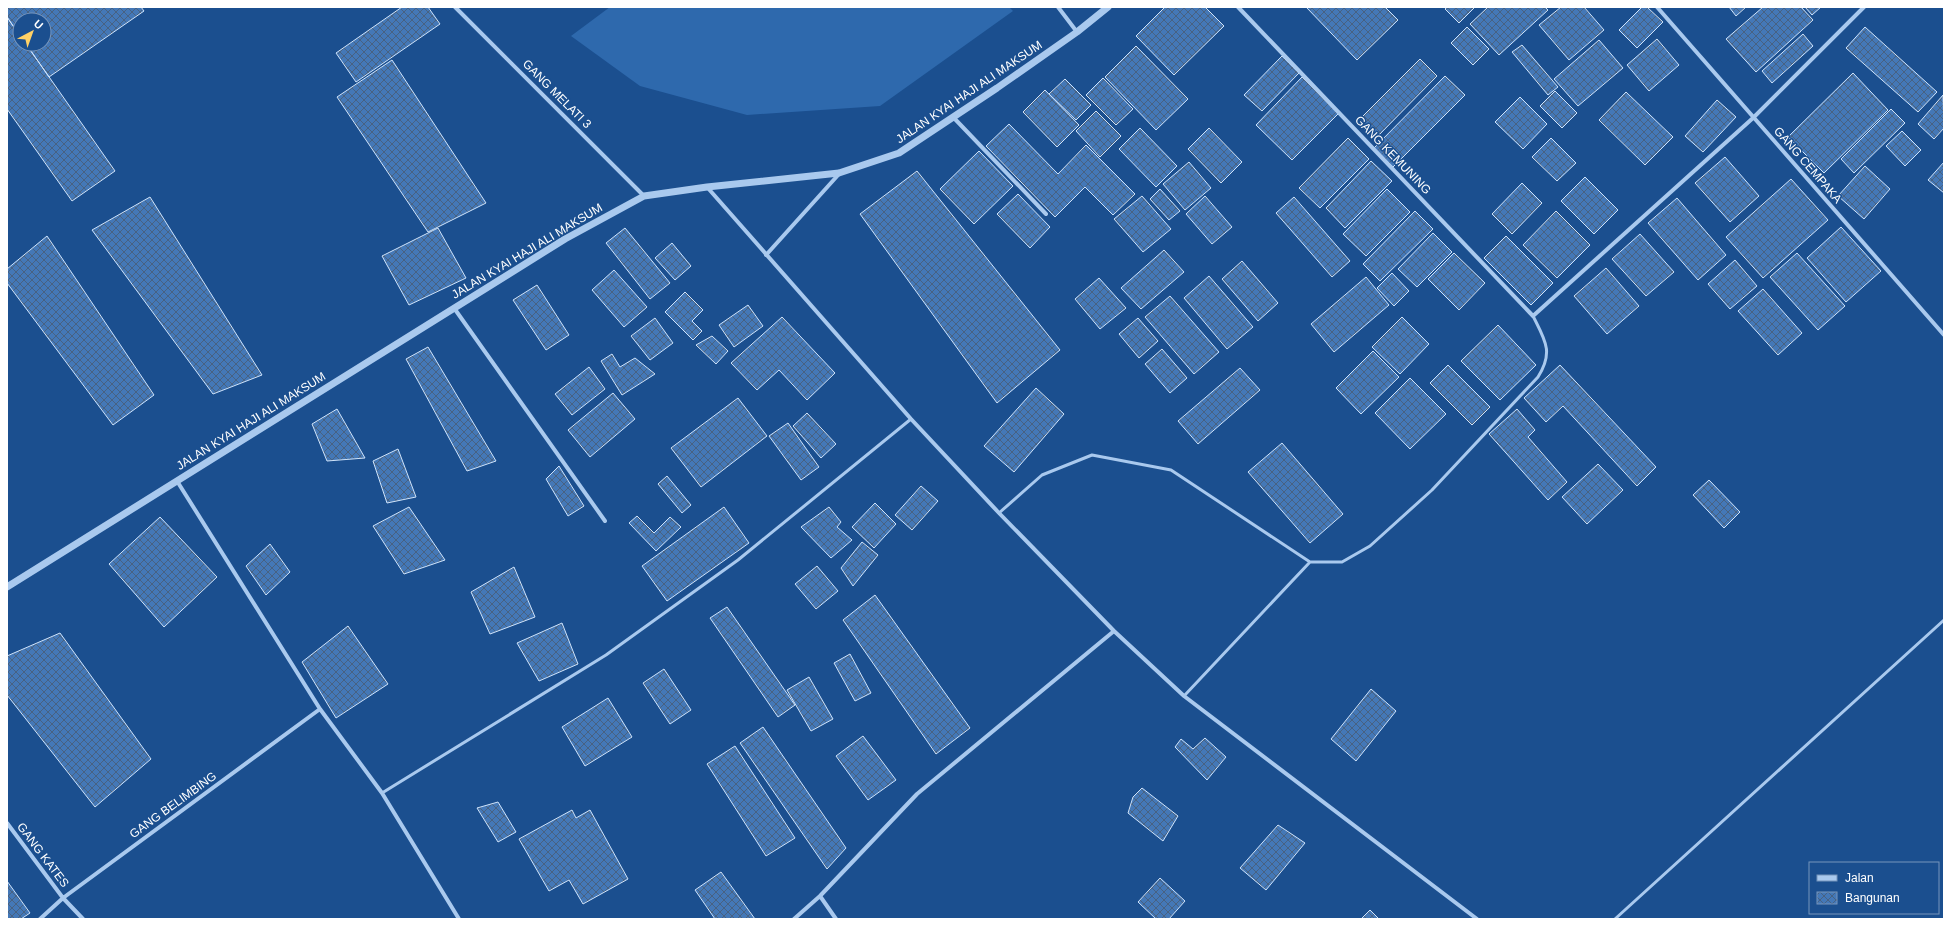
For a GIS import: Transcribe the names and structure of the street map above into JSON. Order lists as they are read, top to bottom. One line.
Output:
{"streets":{"street":["JALAN KYAI HAJI ALI MAKSUM","GANG MELATI 3","GANG KEMUNING","GANG CEMPAKA","GANG BELIMBING","GANG KATES"]},"crossings":[["JALAN KYAI HAJI ALI MAKSUM","GANG MELATI 3"],["GANG BELIMBING","GANG KATES"]],"legend":["Jalan","Bangunan"],"north":"top right"}
